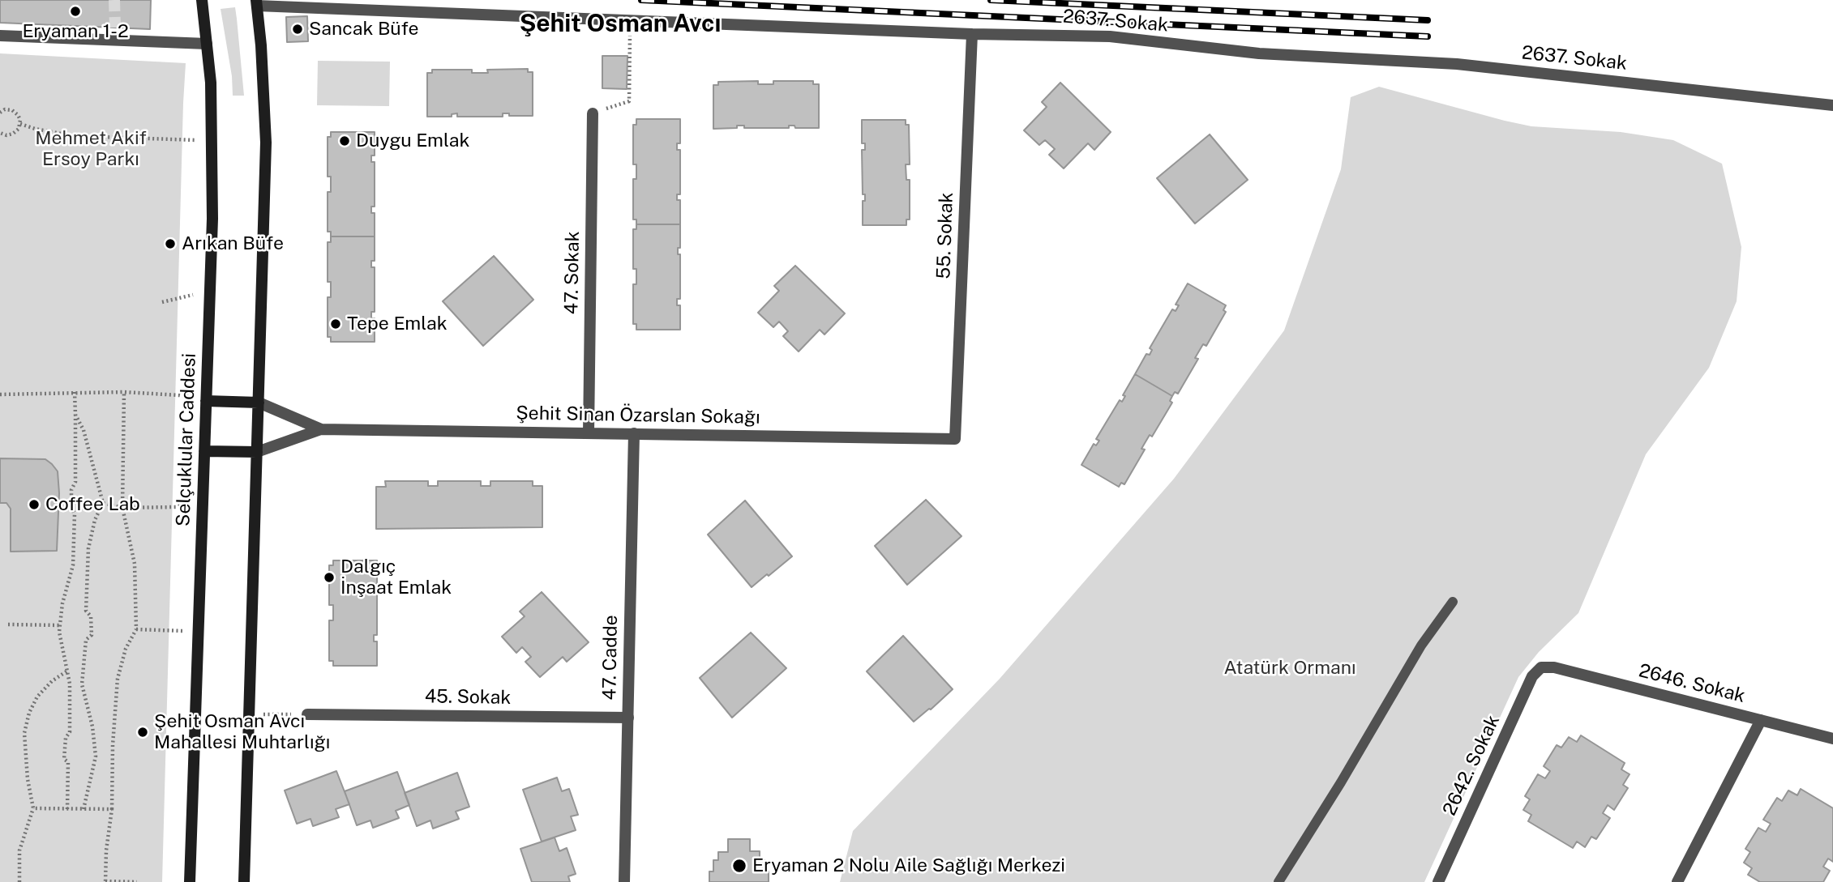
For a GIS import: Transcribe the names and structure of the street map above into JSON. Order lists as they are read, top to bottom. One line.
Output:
{"streets":{"main road":["Selçuklular Caddesi"],"street":["2637. Sokak","55. Sokak","47. Sokak","Şehit Sinan Özarslan Sokağı","47. Cadde","2646. Sokak","45. Sokak","2642. Sokak"]},"crossings":[["2637. Sokak","55. Sokak"],["55. Sokak","Şehit Sinan Özarslan Sokağı"],["47. Sokak","Şehit Sinan Özarslan Sokağı"],["Şehit Sinan Özarslan Sokağı","47. Cadde"],["47. Cadde","45. Sokak"],["2646. Sokak","2642. Sokak"]],"districts":["Şehit Osman Avcı"],"parks":["Mehmet Akif Ersoy Parkı","Atatürk Ormanı"],"places":["Eryaman 1-2","Sancak Büfe","Duygu Emlak","Arıkan Büfe","Tepe Emlak","Coffee Lab","Dalgıç İnşaat Emlak","Şehit Osman Avcı Mahallesi Muhtarlığı","Eryaman 2 Nolu Aile Sağlığı Merkezi"]}
